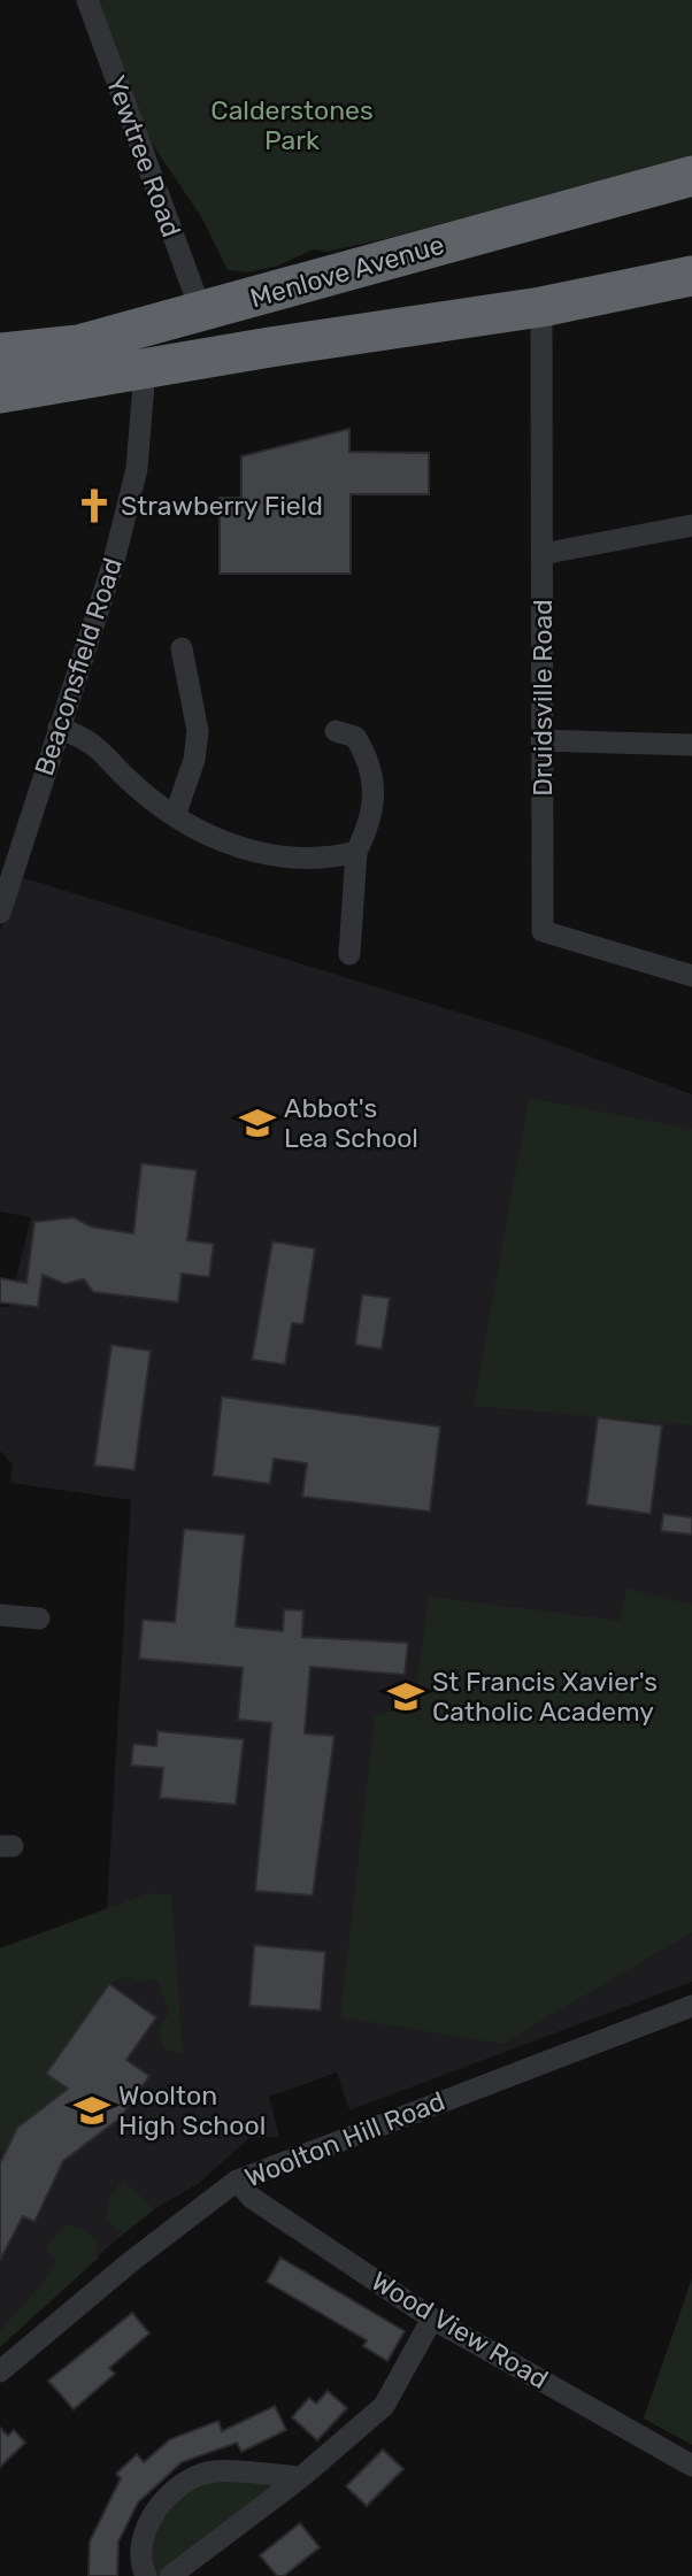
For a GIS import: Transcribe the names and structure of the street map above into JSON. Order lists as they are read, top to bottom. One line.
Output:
{"streets":{"highway":["Menlove Avenue"],"street":["Yewtree Road","Beaconsfield Road","Druidsville Road","Woolton Hill Road","Wood View Road"]},"crossings":[["Yewtree Road","Menlove Avenue"],["Menlove Avenue","Beaconsfield Road"],["Menlove Avenue","Druidsville Road"],["Woolton Hill Road","Wood View Road"]],"parks":["Calderstones Park"],"places":{"church":["Strawberry Field"],"school or university":["Abbot's Lea School","St Francis Xavier's Catholic Academy","Woolton High School"]}}
